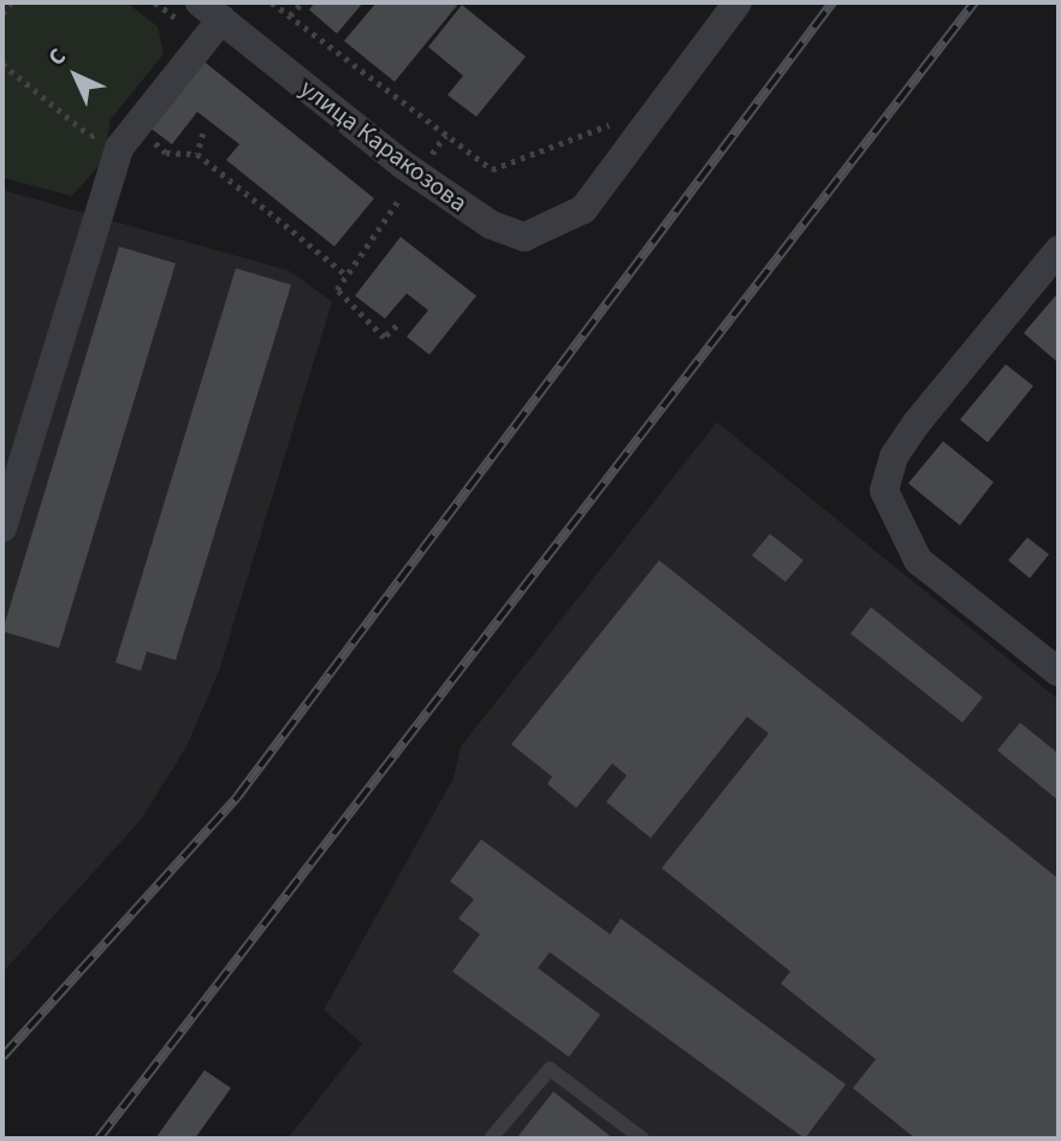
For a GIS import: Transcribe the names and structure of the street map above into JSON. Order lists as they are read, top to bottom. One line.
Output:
{"streets":{"street":["улица Каракозова"]},"north":"top left"}
